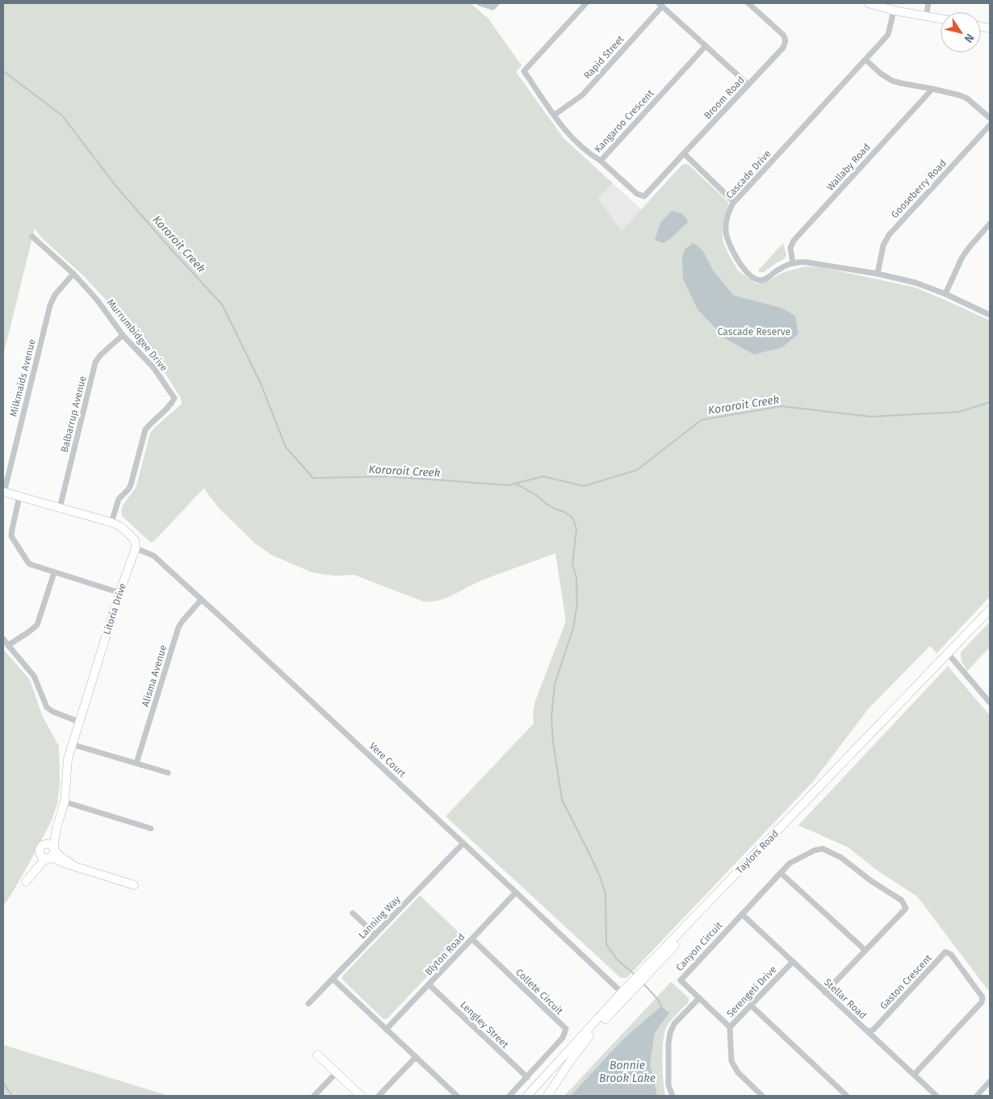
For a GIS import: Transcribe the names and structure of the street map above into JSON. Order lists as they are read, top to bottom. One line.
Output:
{"streets":{"street":["Rapid Street","Broom Road","Kangaroo Crescent","Wallaby Road","Cascade Drive","Gooseberry Road","Murrumbidgee Drive","Milkmaids Avenue","Balbarrup Avenue","Litoria Drive","Alisma Avenue","Vere Court","Taylors Road","Lanning Way","Canyon Circuit","Blyton Road","Gaston Crescent","Collete Circuit","Serengeti Drive","Stellar Road","Lengley Street"]},"crossings":[["Rapid Street","Kangaroo Crescent"],["Broom Road","Kangaroo Crescent"],["Wallaby Road","Cascade Drive"],["Cascade Drive","Gooseberry Road"],["Murrumbidgee Drive","Milkmaids Avenue"],["Murrumbidgee Drive","Balbarrup Avenue"],["Litoria Drive","Vere Court"],["Alisma Avenue","Vere Court"],["Vere Court","Taylors Road"],["Vere Court","Lanning Way"],["Vere Court","Blyton Road"],["Canyon Circuit","Serengeti Drive"],["Canyon Circuit","Stellar Road"],["Blyton Road","Collete Circuit"],["Blyton Road","Lengley Street"],["Gaston Crescent","Stellar Road"],["Collete Circuit","Lengley Street"],["Serengeti Drive","Stellar Road"]],"water":["Kororoit Creek","Bonnie Brook Lake"],"parks":["Cascade Reserve"],"north":"bottom right"}
